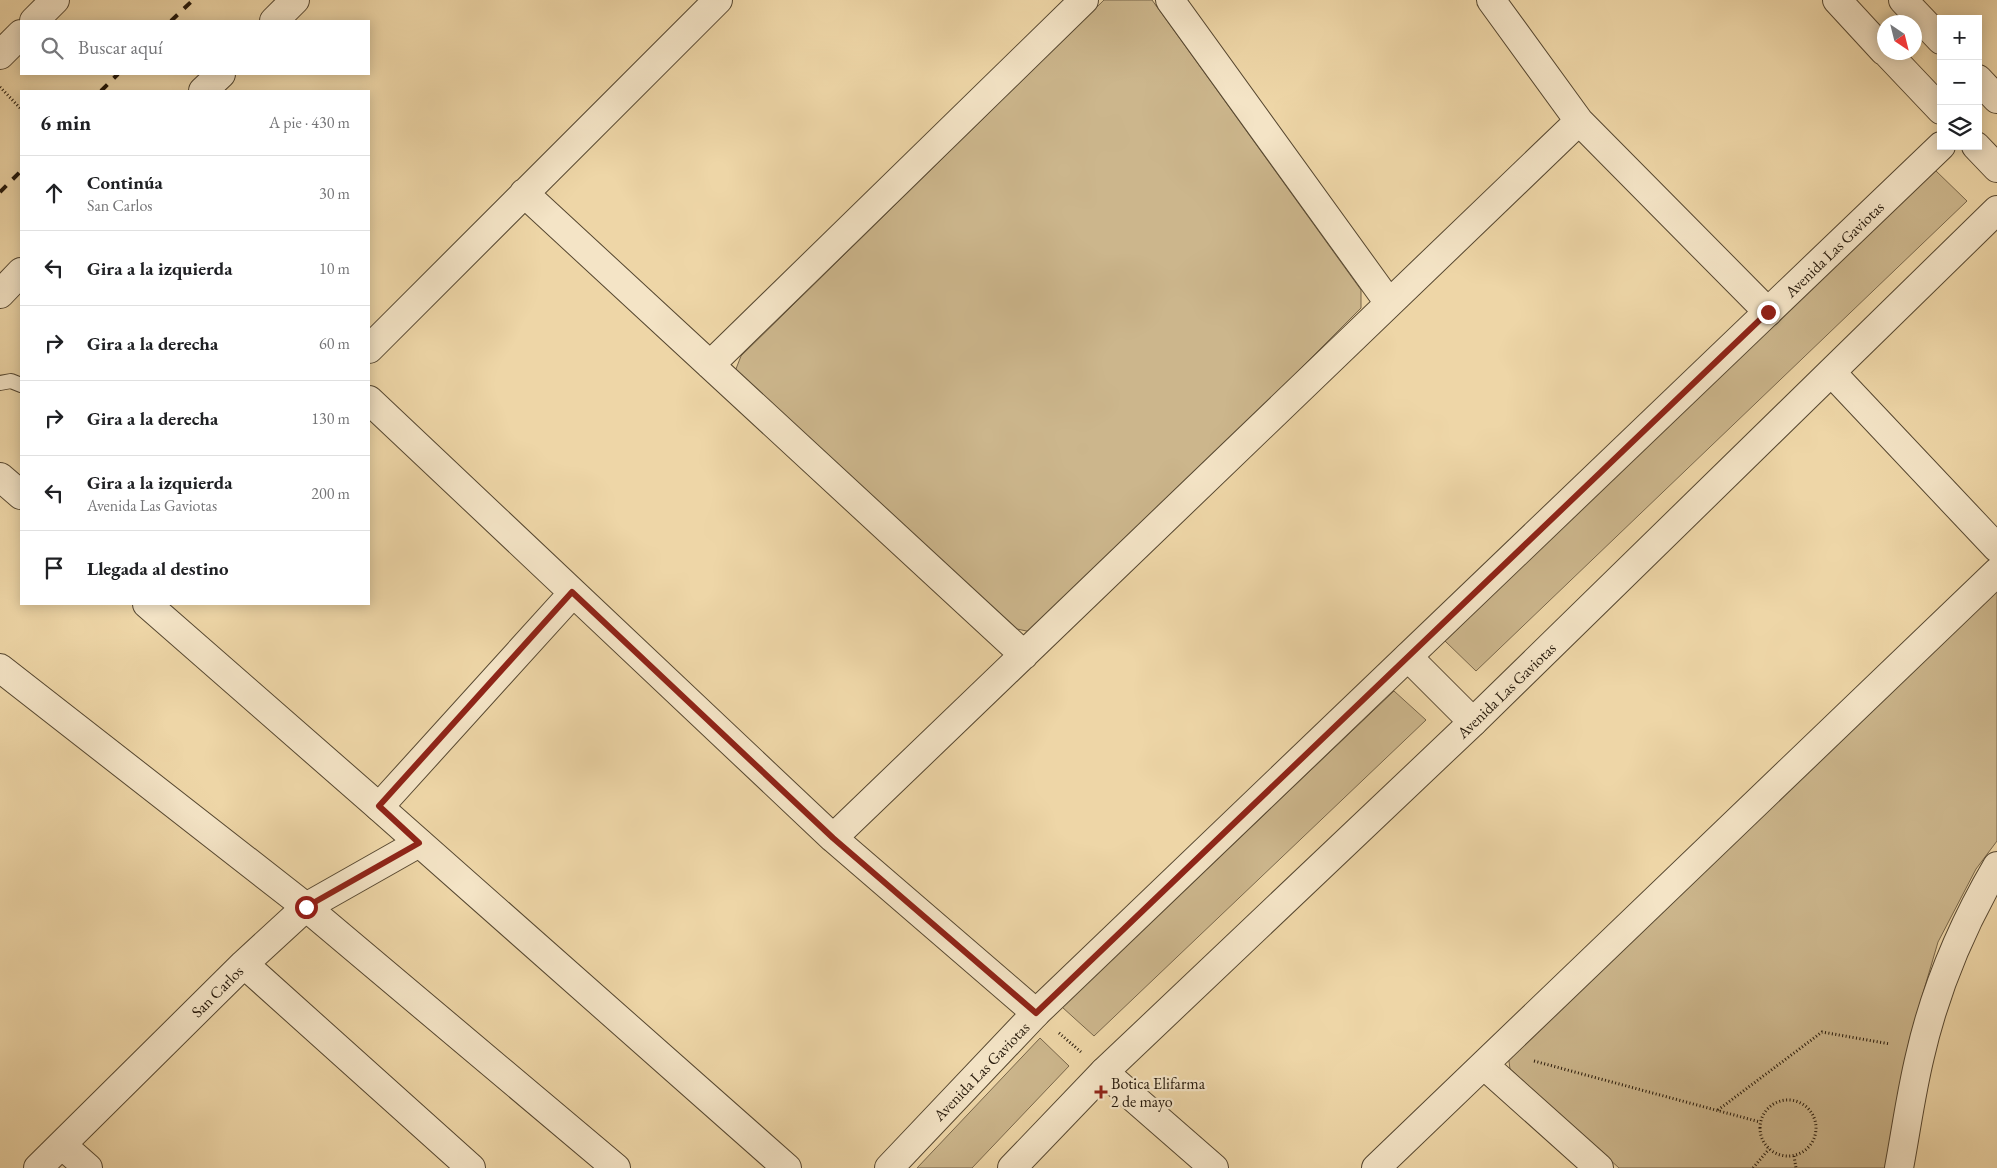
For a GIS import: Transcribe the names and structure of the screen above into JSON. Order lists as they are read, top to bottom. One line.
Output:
{"streets":{"street":["Avenida Las Gaviotas","San Carlos"]},"places":{"health":["Botica Elifarma 2 de mayo"]},"north":"bottom right","page":{"map_buttons":["+","−"],"search":"Buscar aquí","heading":["6 min","A pie · 430 m"],"list":[["Continúa","San Carlos","30 m"],["Gira a la izquierda","10 m"],["Gira a la derecha","60 m"],["Gira a la derecha","130 m"],["Gira a la izquierda","Avenida Las Gaviotas","200 m"],"Llegada al destino"]}}
